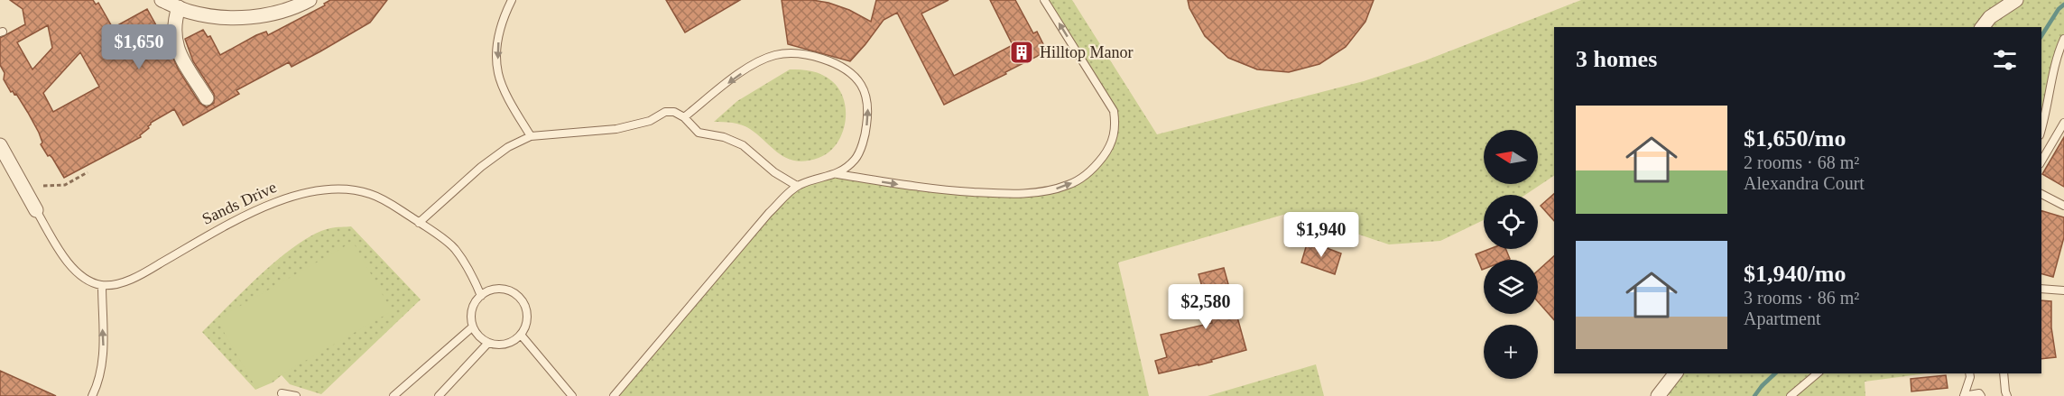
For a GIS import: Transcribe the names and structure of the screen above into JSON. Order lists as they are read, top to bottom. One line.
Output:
{"streets":{"lane":["Sands Drive"]},"places":{"building":["Hilltop Manor"]},"north":"left","page":{"price":["$1,650","$1,940","$2,580"],"heading":"3 homes","list":[{"name":"$1,650/mo","note":"2 rooms · 68 m² · Alexandra Court"},{"name":"$1,940/mo","note":"3 rooms · 86 m² · Apartment"}],"map_buttons":"+"}}
